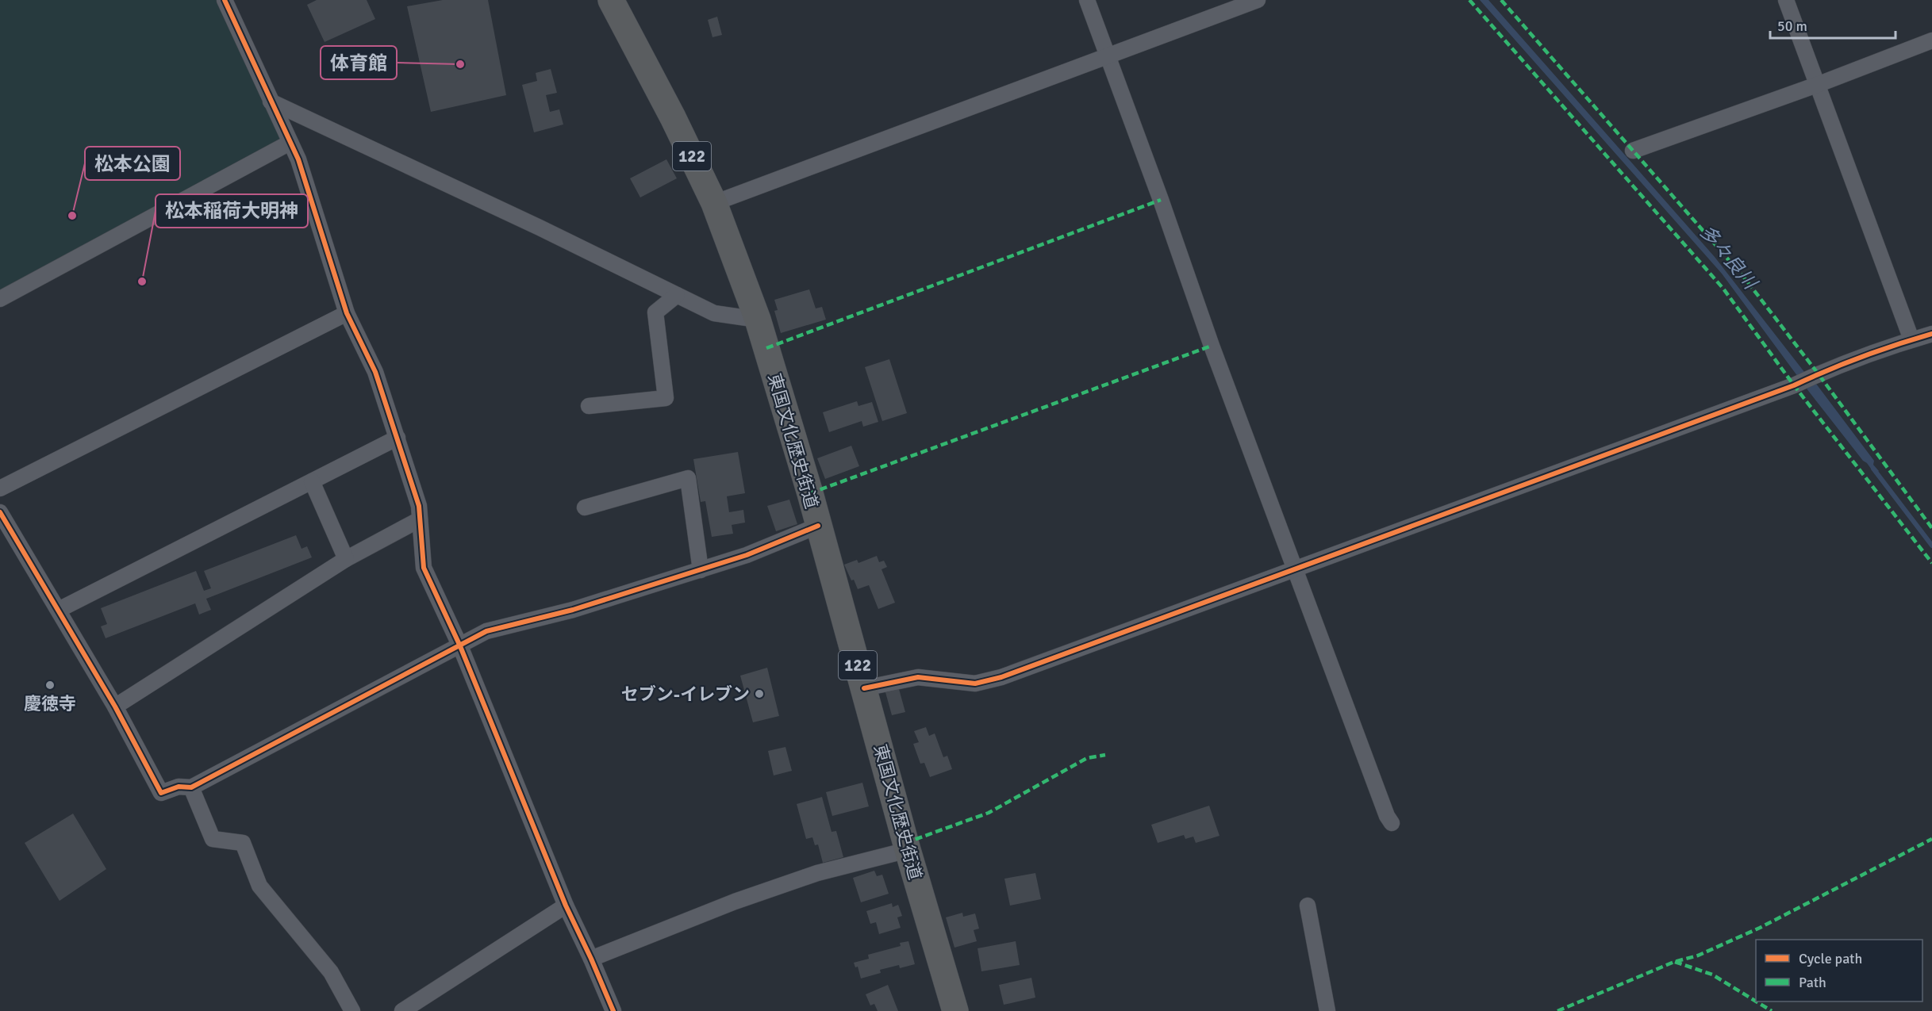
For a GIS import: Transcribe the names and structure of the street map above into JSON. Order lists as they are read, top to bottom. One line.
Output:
{"streets":{"highway":["122","東国文化歴史街道"]},"water":["多々良川"],"places":["体育館","松本公園","松本稲荷大明神","慶徳寺","セブン-イレブン"],"legend":["Cycle path","Path"],"scale_bar":"50 m"}
